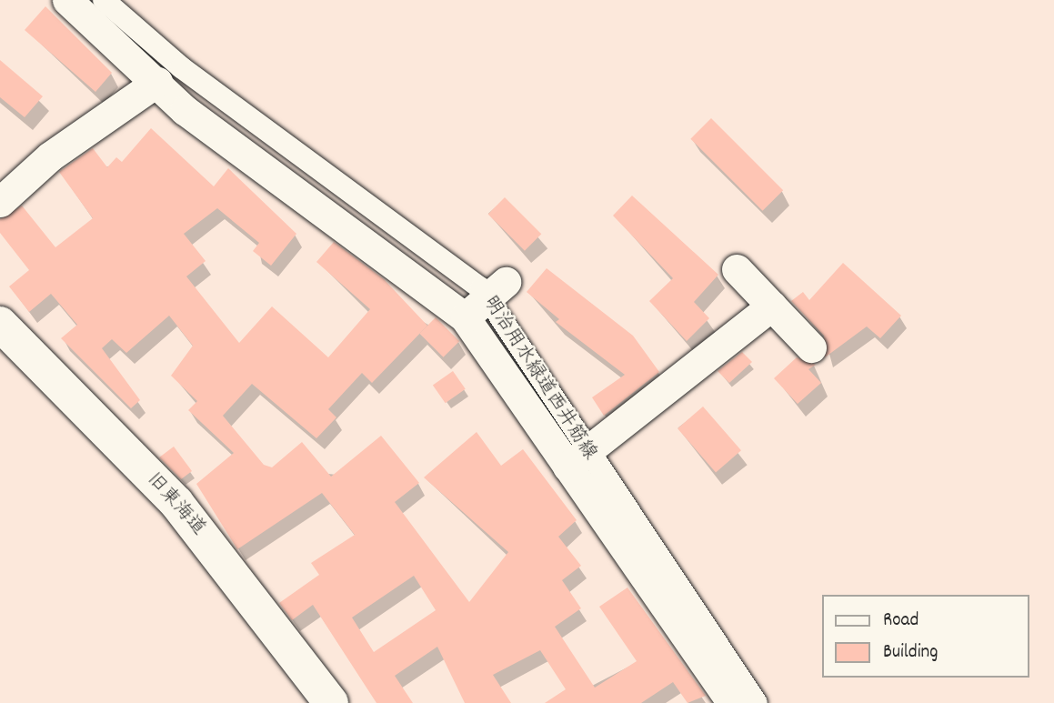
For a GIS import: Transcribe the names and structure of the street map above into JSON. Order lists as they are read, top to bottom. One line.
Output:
{"streets":{"street":["明治用水緑道西井筋線","旧東海道"]},"legend":["Road","Building"]}
